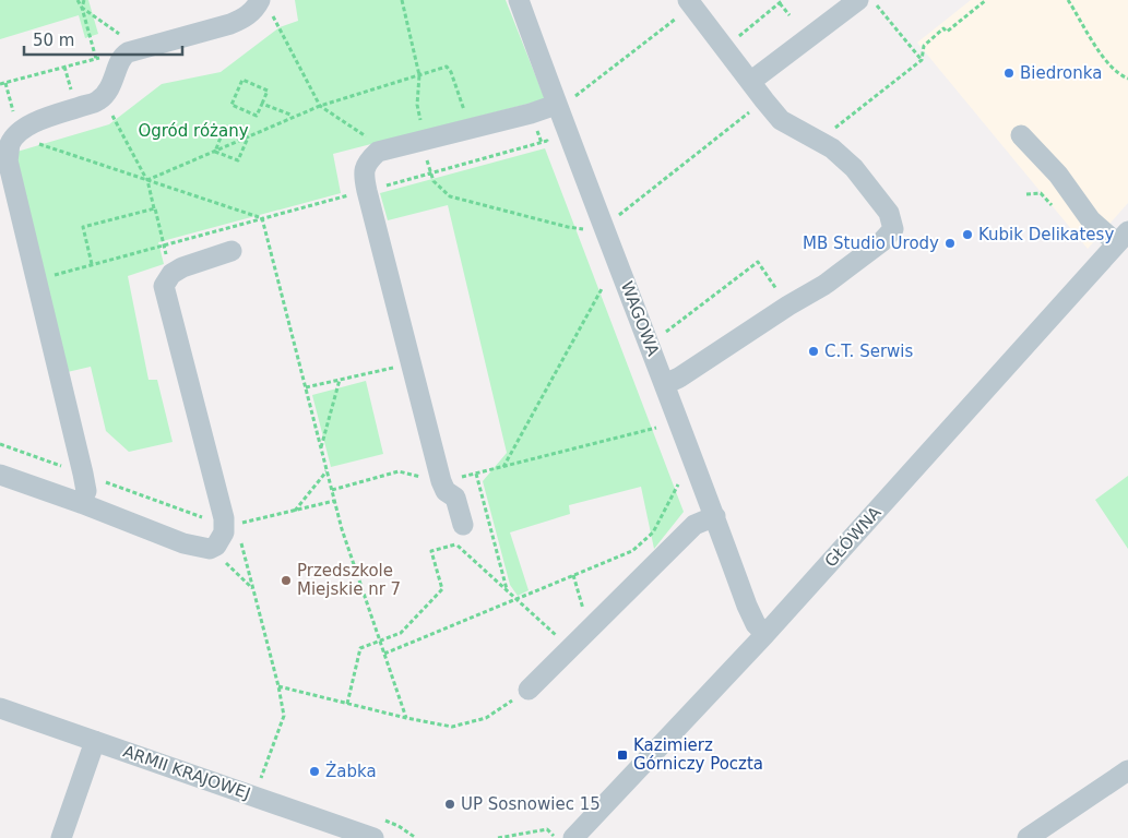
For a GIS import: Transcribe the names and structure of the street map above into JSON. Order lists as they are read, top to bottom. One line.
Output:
{"streets":{"street":["WAGOWA","GŁÓWNA","ARMII KRAJOWEJ"]},"crossings":[["WAGOWA","GŁÓWNA"]],"parks":["Ogród różany"],"places":{"other":["Biedronka","Kubik Delikatesy","MB Studio Urody","C.T. Serwis","Przedszkole Miejskie nr 7","Żabka","UP Sosnowiec 15"],"transit":["Kazimierz Górniczy Poczta"]},"scale_bar":"50 m"}
